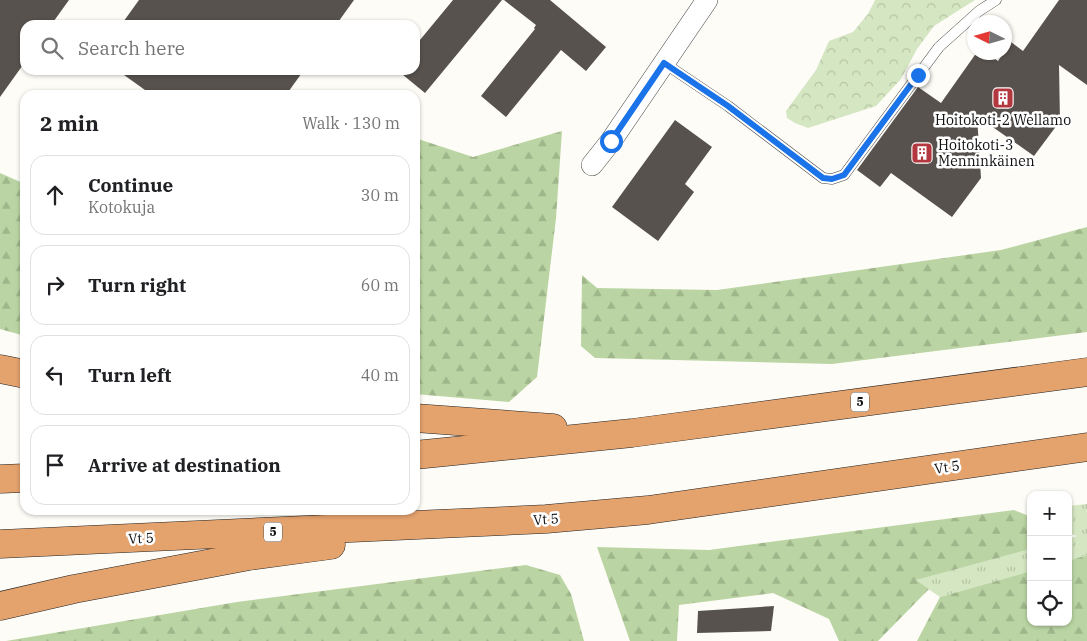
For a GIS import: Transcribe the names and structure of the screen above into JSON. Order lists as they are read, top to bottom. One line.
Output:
{"streets":{"highway":["5","Vt 5"]},"places":{"building":["Hoitokoti-2 Wellamo","Hoitokoti-3 Menninkäinen"]},"north":"left","page":{"search":"Search here","heading":["2 min","Walk · 130 m"],"list":[["Continue","Kotokuja","30 m"],["Turn right","60 m"],["Turn left","40 m"],"Arrive at destination"],"map_buttons":["+","−"]}}
